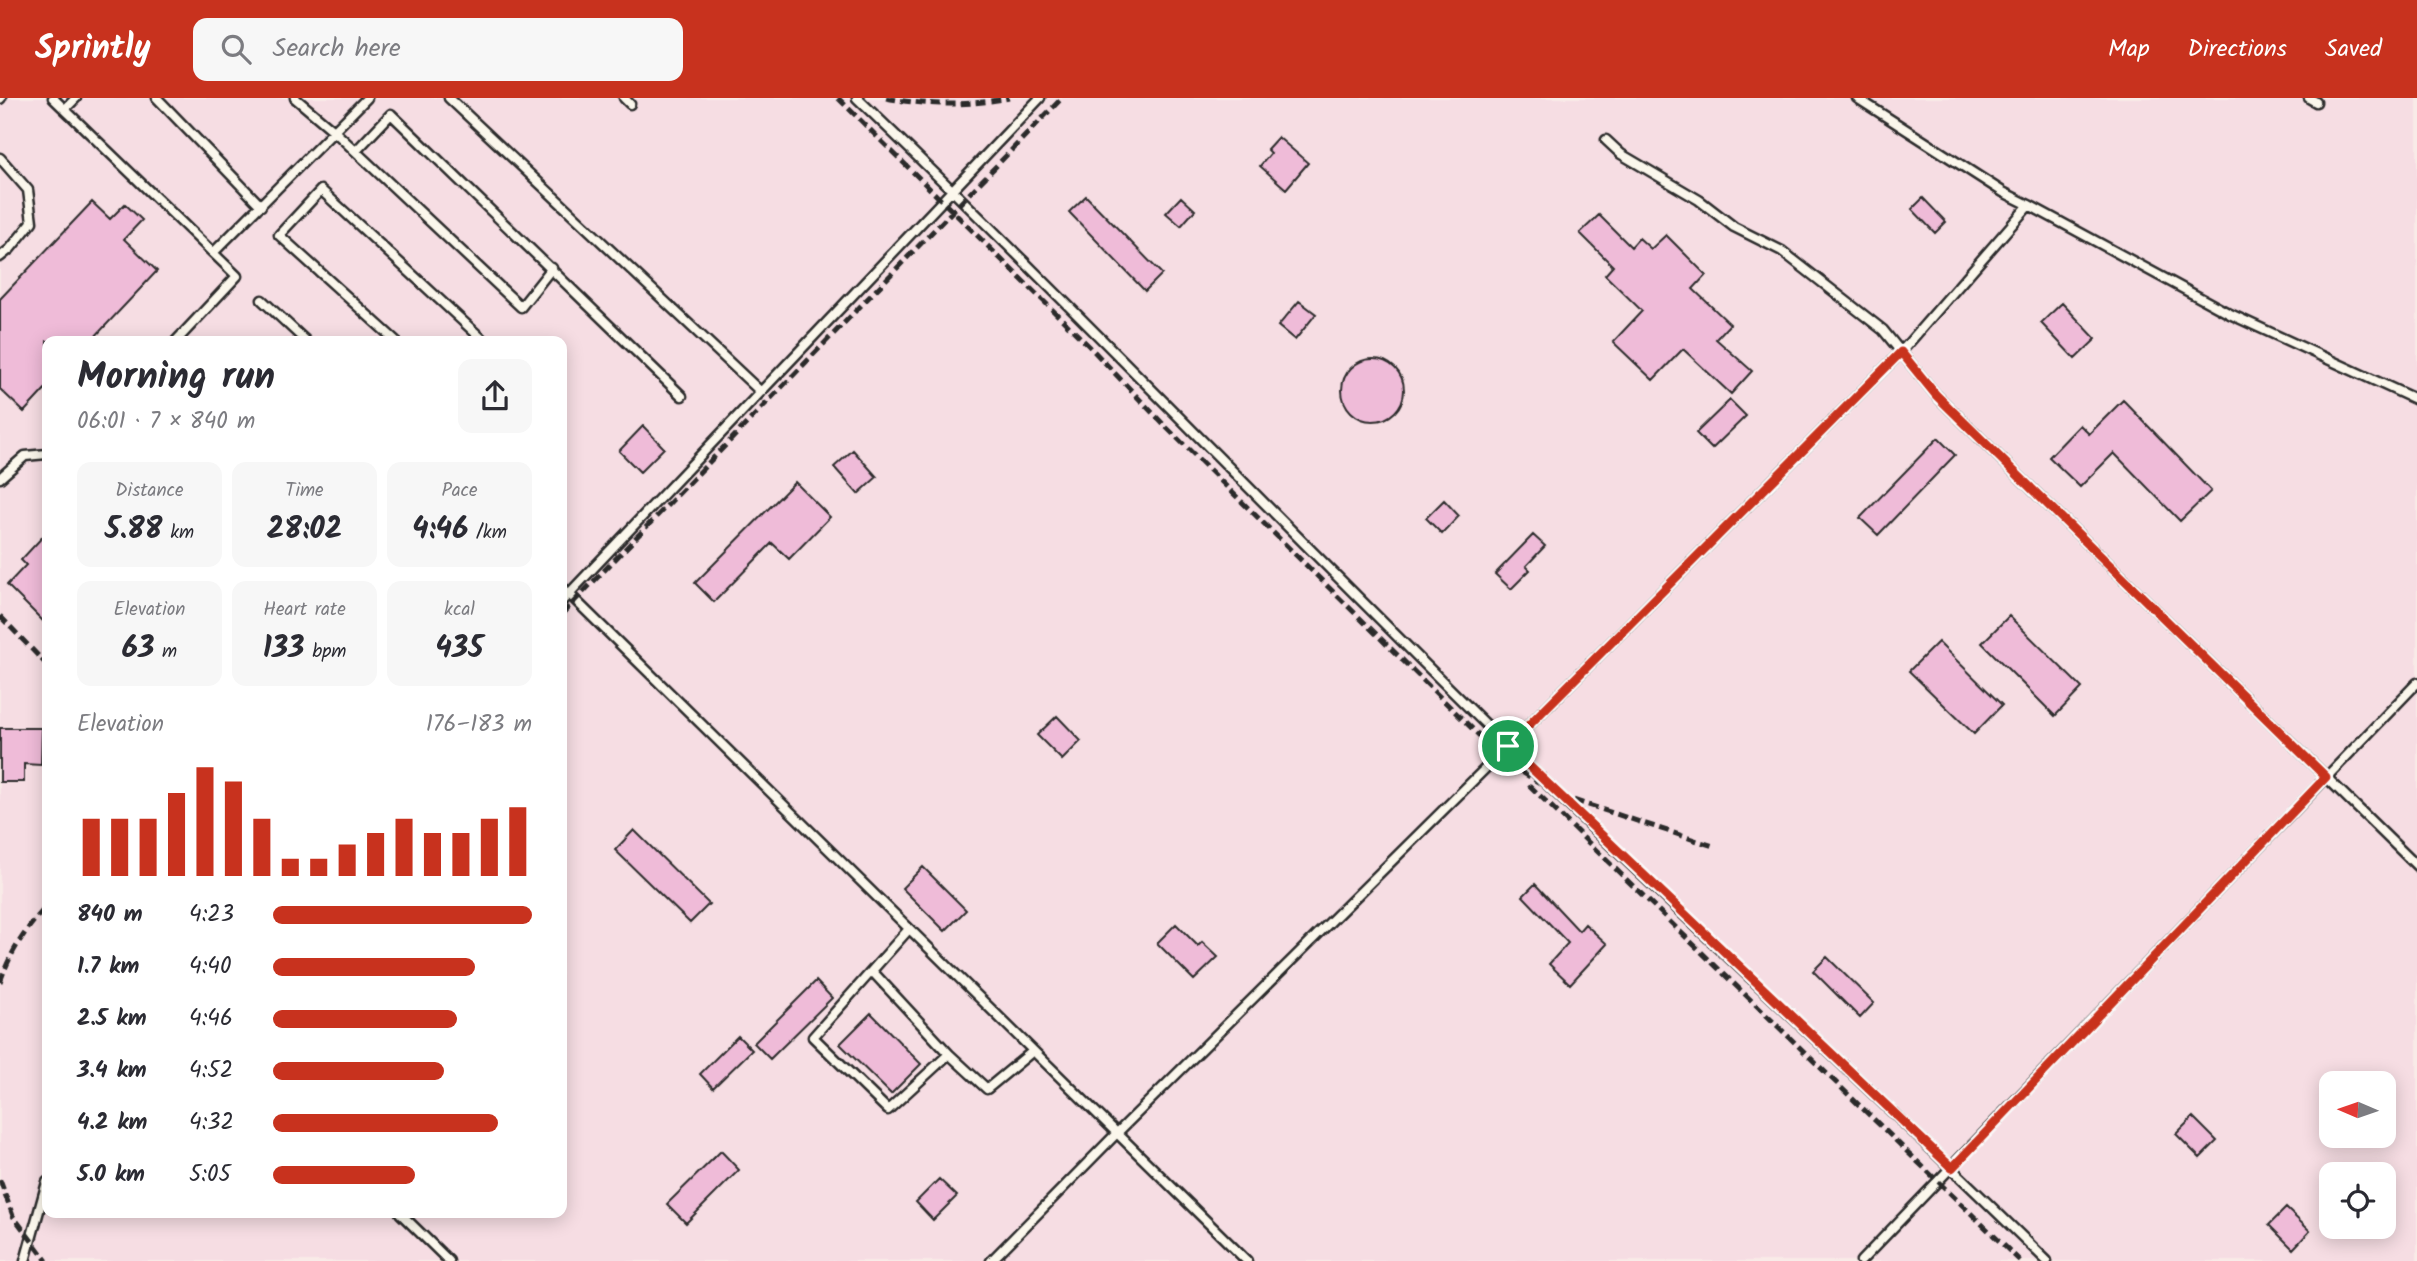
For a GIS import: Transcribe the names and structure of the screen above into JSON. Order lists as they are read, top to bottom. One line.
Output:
{"north":"left","page":{"header":"Sprintly","search":"Search here","nav":["Map","Directions","Saved"],"heading":["Morning run","06:01 · 7 × 840 m"],"stats":[["Distance","5.88 km"],["Time","28:02"],["Pace","4:46 /km"],["Elevation","63 m"],["Heart rate","133 bpm"],["kcal","435"]],"chart":["Elevation","176–183 m"],"list":[{"name":"840 m","note":"4:23"},{"name":"1.7 km","note":"4:40"},{"name":"2.5 km","note":"4:46"},{"name":"3.4 km","note":"4:52"},{"name":"4.2 km","note":"4:32"},{"name":"5.0 km","note":"5:05"}]}}
